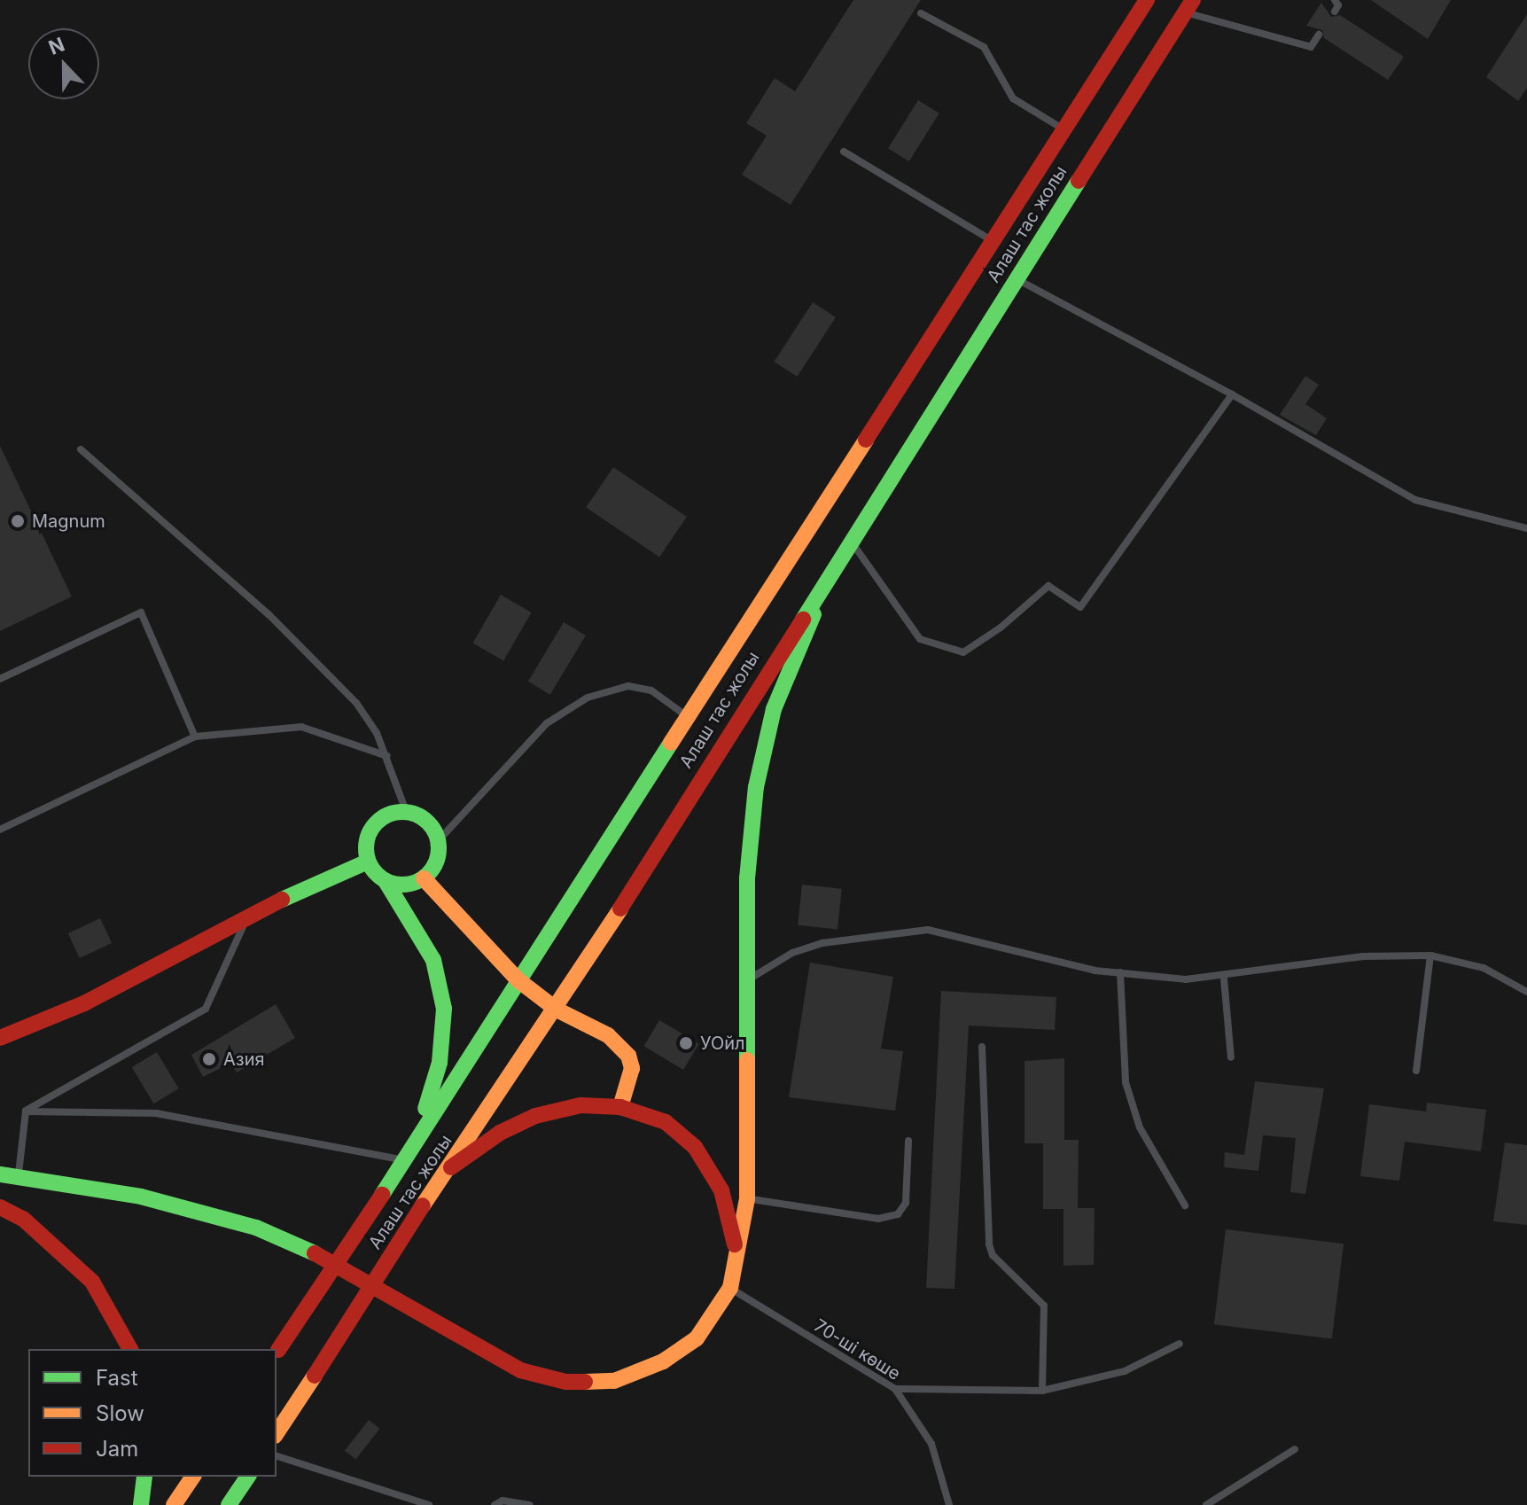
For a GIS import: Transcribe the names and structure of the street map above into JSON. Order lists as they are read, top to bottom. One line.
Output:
{"streets":{"main road":["Алаш тас жолы"],"lane":["70-ші көше"]},"places":["Magnum","УОйл","Азия"],"legend":["Fast","Slow","Jam"],"north":"top"}
